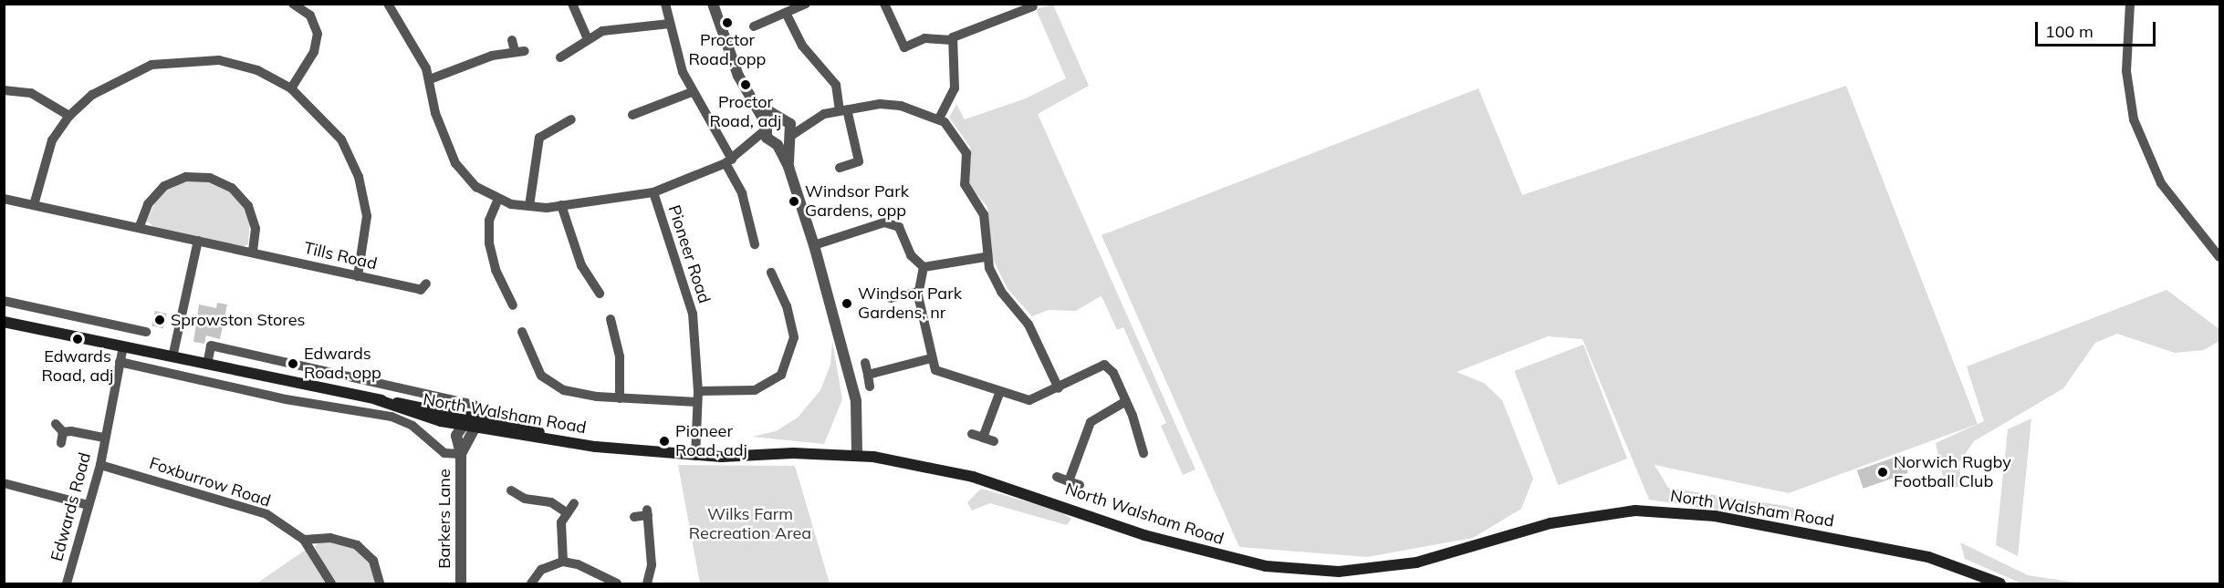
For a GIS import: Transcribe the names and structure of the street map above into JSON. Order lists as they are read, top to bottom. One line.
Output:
{"streets":{"main road":["North Walsham Road"],"street":["Pioneer Road","Tills Road","Foxburrow Road","Edwards Road","Barkers Lane"]},"crossings":[["Pioneer Road","North Walsham Road"],["North Walsham Road","Edwards Road"],["North Walsham Road","Barkers Lane"],["Foxburrow Road","Edwards Road"]],"parks":["Wilks Farm Recreation Area"],"places":["Proctor Road, opp","Proctor Road, adj","Windsor Park Gardens, opp","Windsor Park Gardens, nr","Sprowston Stores","Edwards Road, adj","Edwards Road, opp","Pioneer Road, adj","Norwich Rugby Football Club"],"scale_bar":"100 m"}
